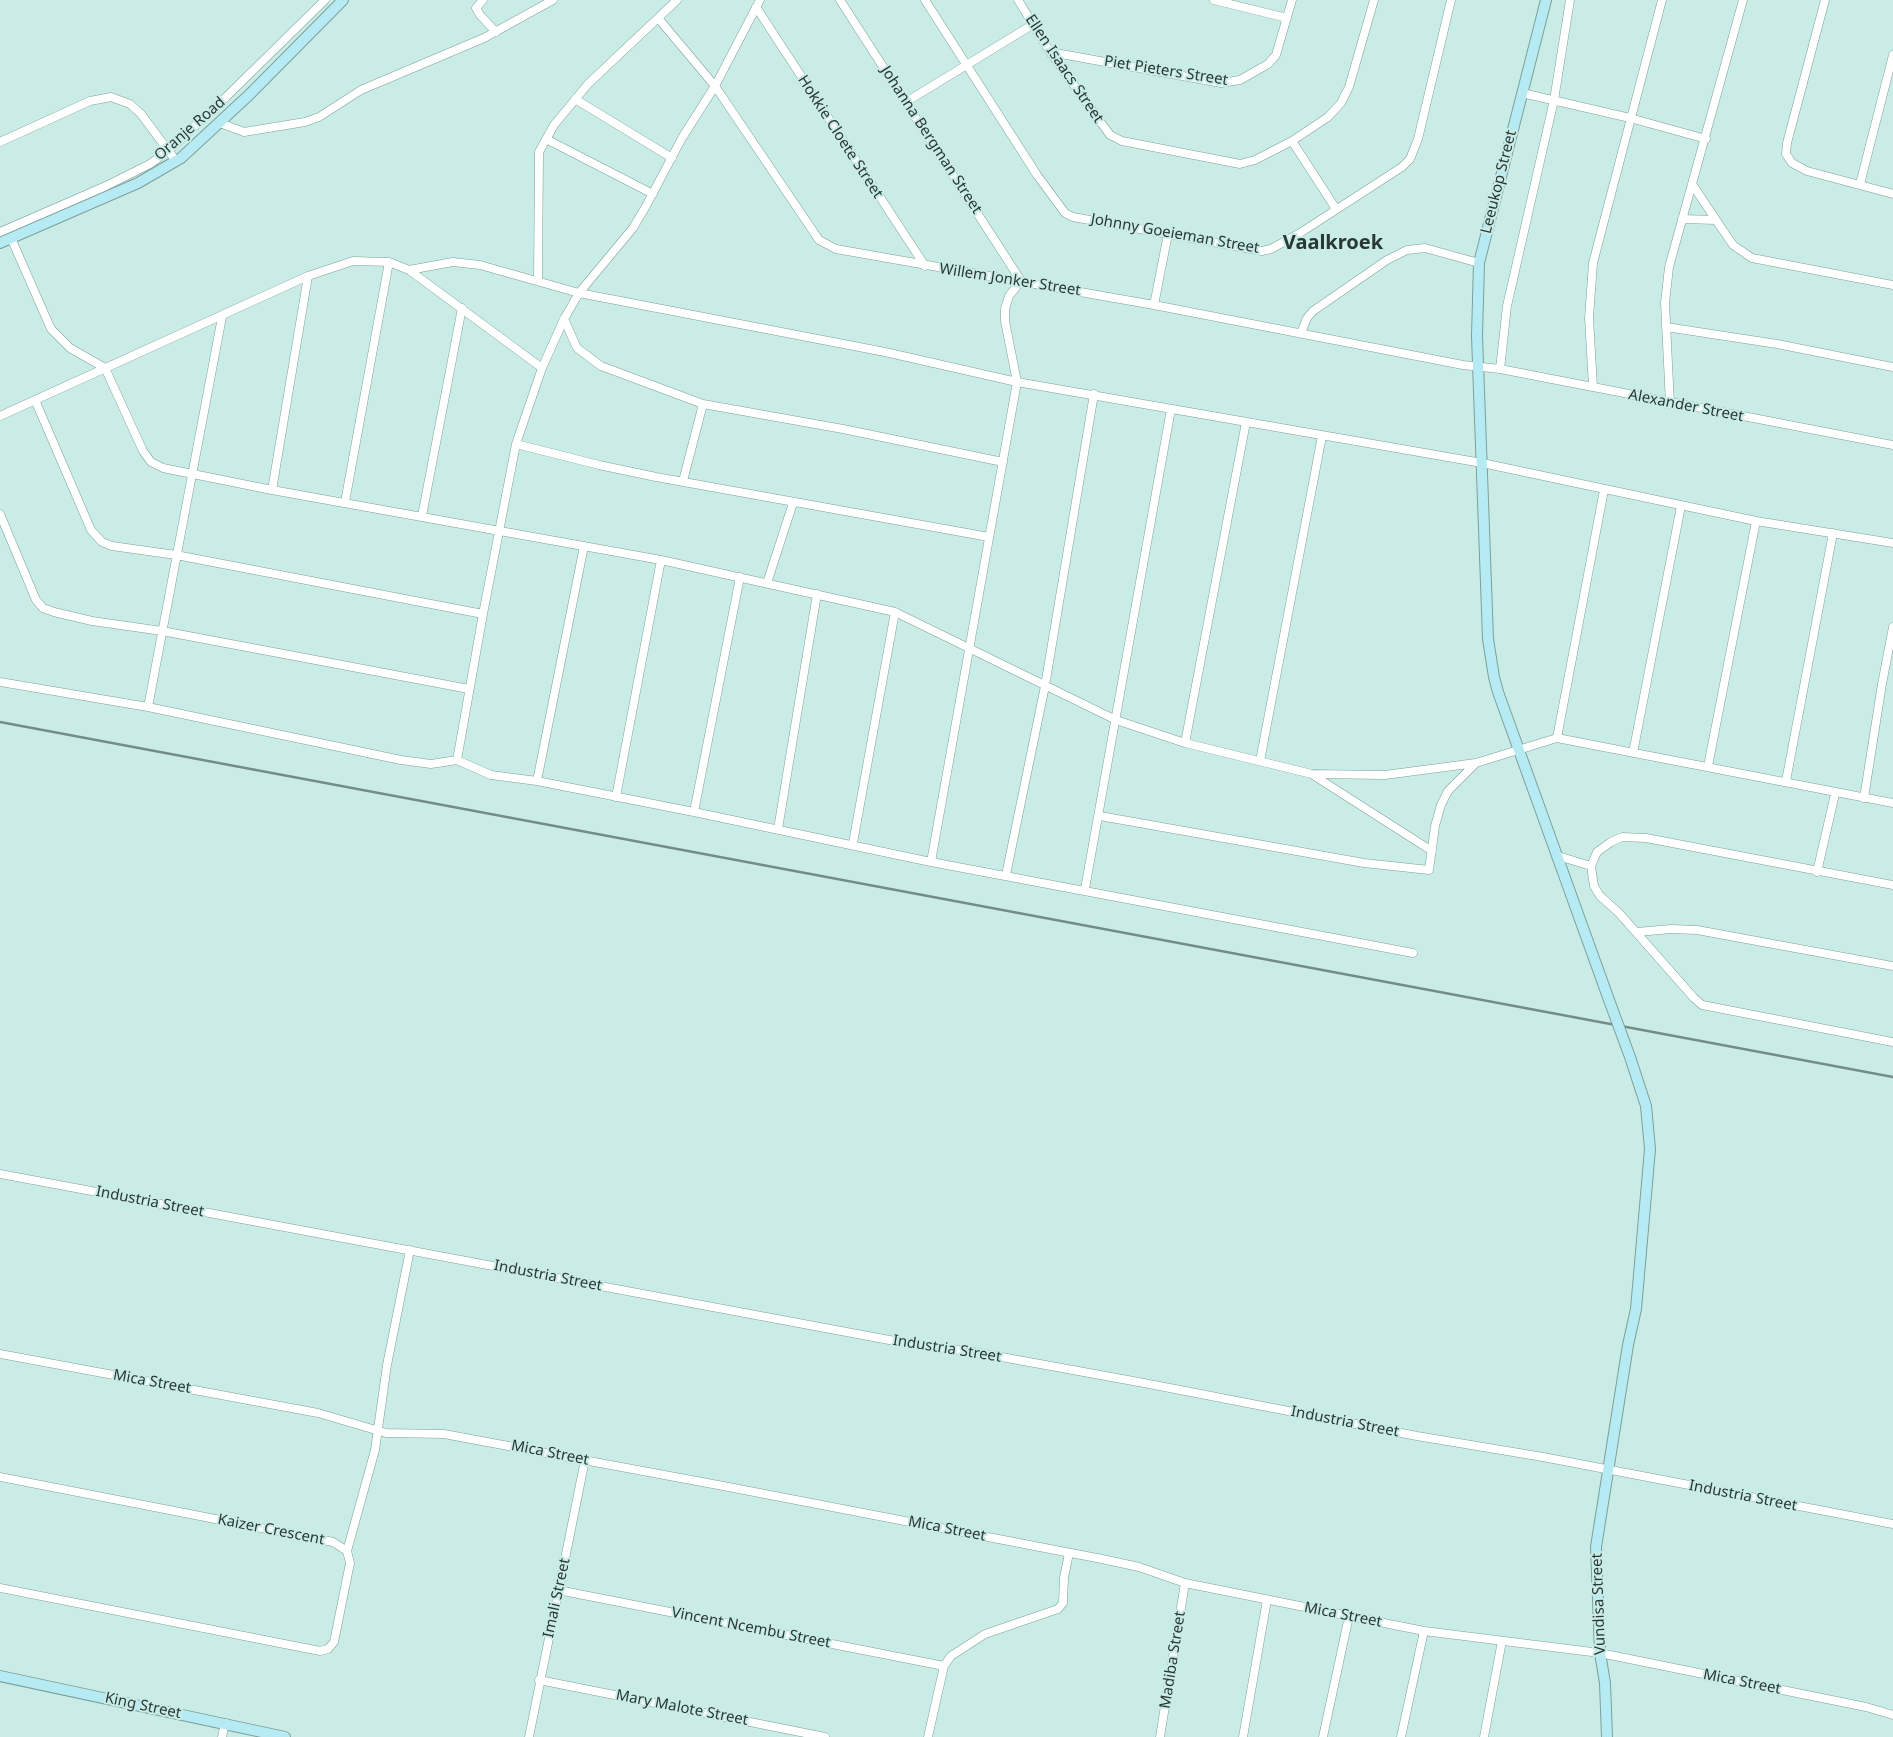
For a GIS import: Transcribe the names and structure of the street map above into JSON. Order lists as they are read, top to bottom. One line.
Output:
{"streets":{"street":["Ellen Isaacs Street","Piet Pieters Street","Oranje Road","Hokkie Cloete Street","Johanna Bergman Street","Leeukop Street","Johnny Goeieman Street","Willem Jonker Street","Alexander Street","Industria Street","Mica Street","Kaizer Crescent","Imali Street","Vundisa Street","Vincent Ncembu Street","Madiba Street","King Street","Mary Malote Street"]},"crossings":[["Ellen Isaacs Street","Piet Pieters Street"],["Hokkie Cloete Street","Willem Jonker Street"],["Johanna Bergman Street","Willem Jonker Street"],["Leeukop Street","Willem Jonker Street"],["Leeukop Street","Alexander Street"],["Leeukop Street","Vundisa Street"],["Willem Jonker Street","Alexander Street"],["Industria Street","Vundisa Street"],["Mica Street","Imali Street"],["Mica Street","Vundisa Street"],["Mica Street","Madiba Street"],["Imali Street","Vincent Ncembu Street"],["Imali Street","Mary Malote Street"]],"districts":["Vaalkroek"]}
